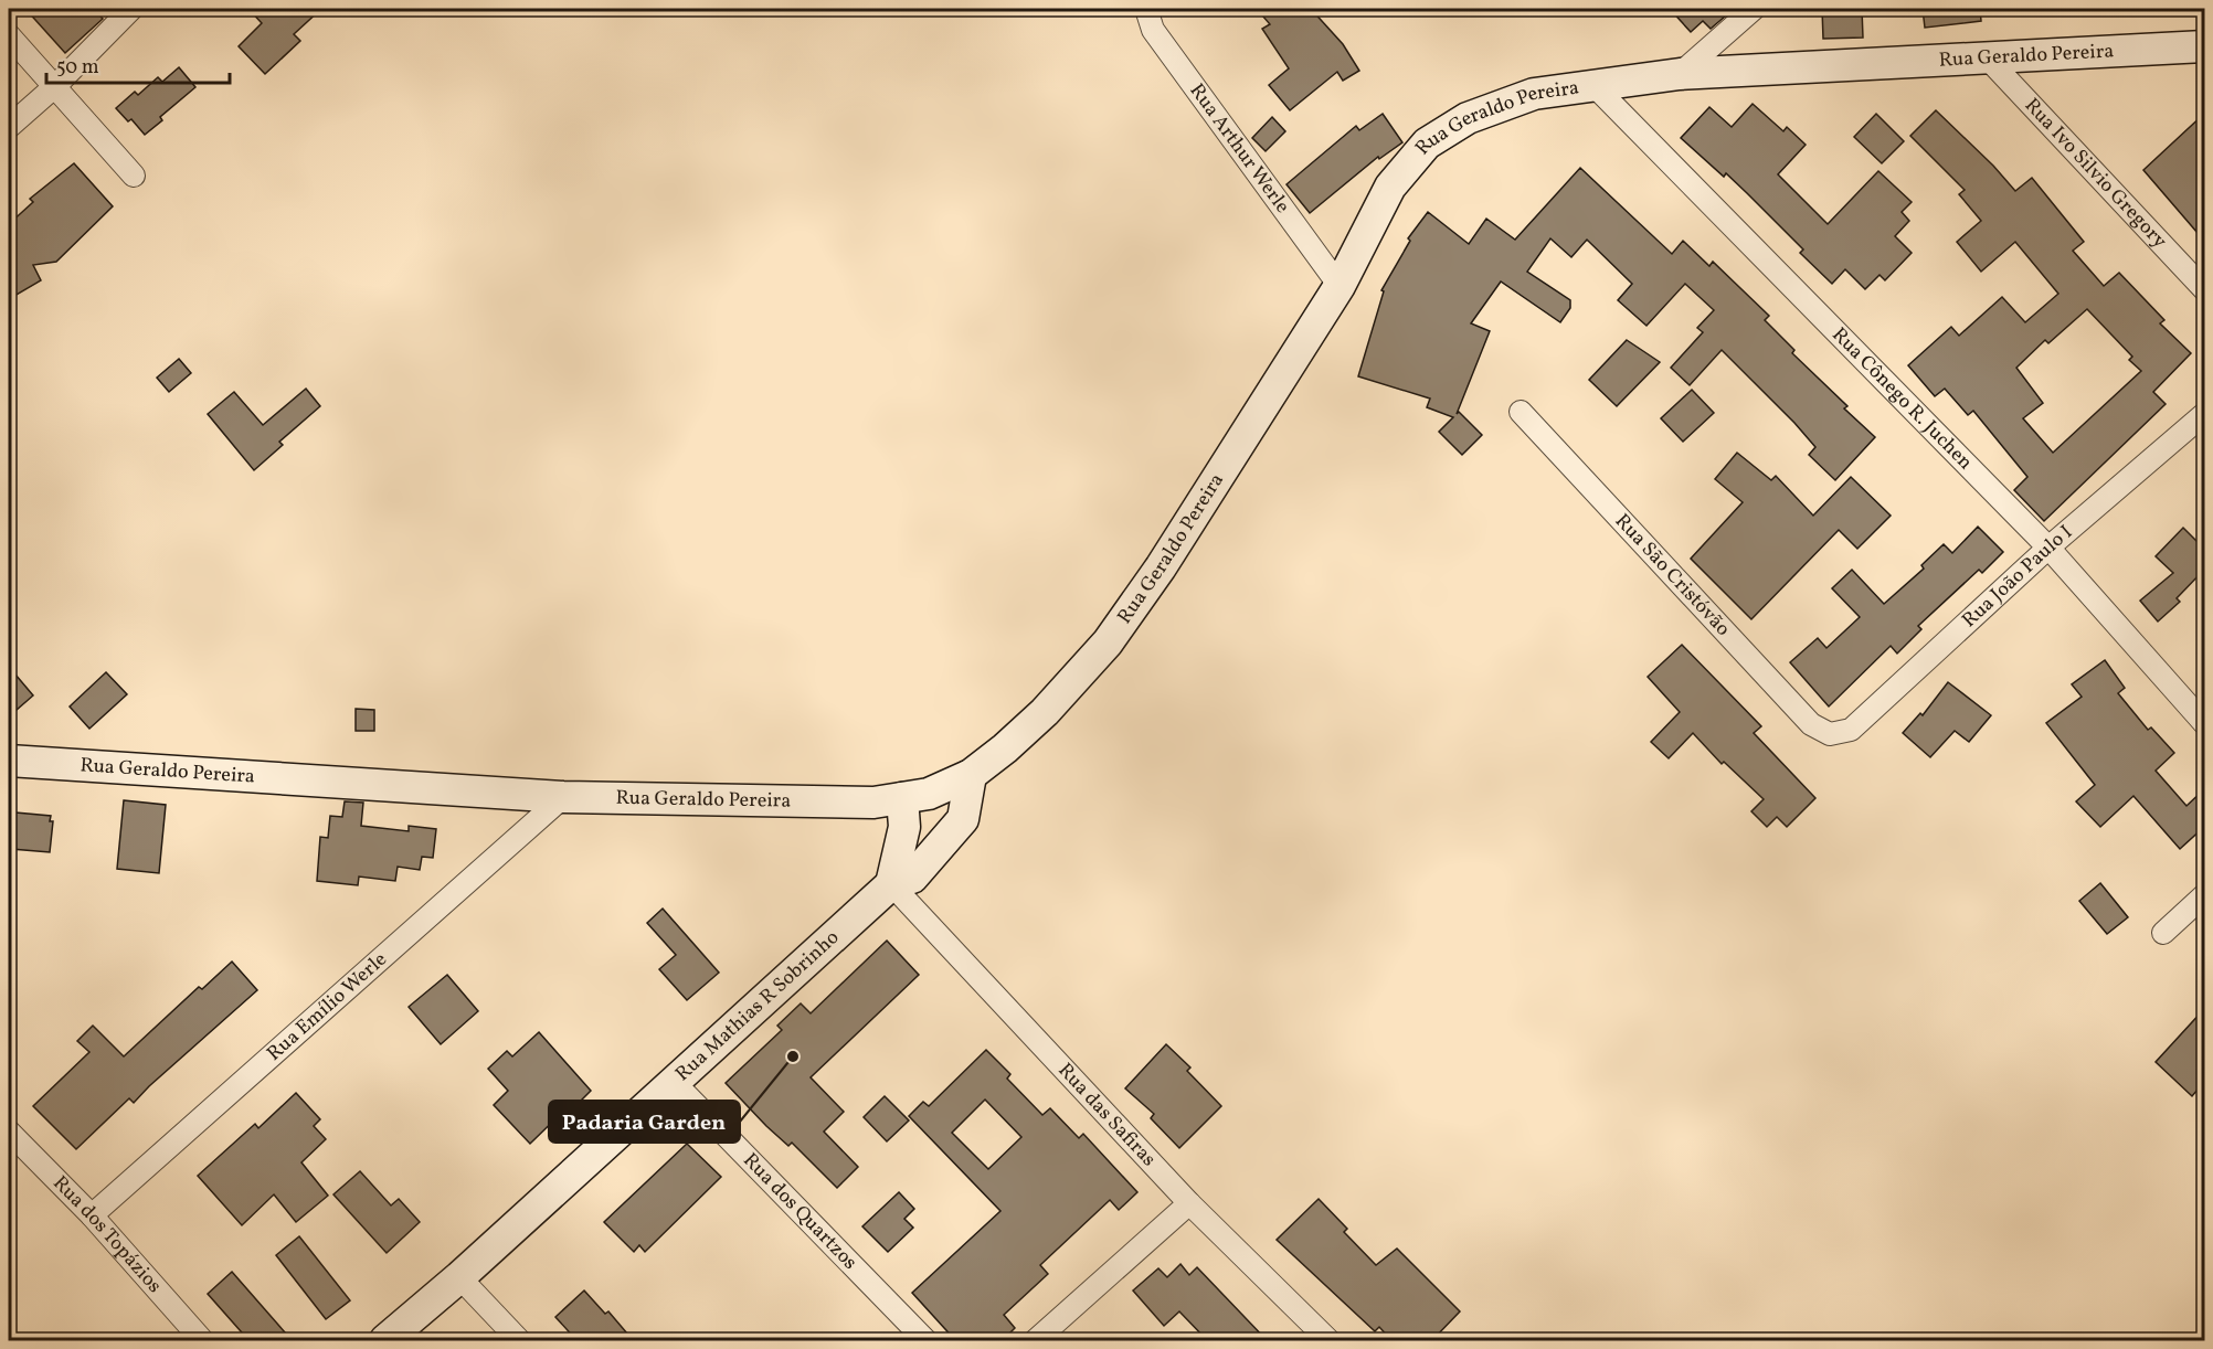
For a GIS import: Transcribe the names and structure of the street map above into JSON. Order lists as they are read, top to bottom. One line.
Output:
{"streets":{"main road":["Rua Geraldo Pereira","Rua Mathias R Sobrinho"],"street":["Rua Arthur Werle","Rua Ivo Silvio Gregory","Rua Cônego R. Juchen","Rua São Cristóvão","Rua João Paulo I","Rua Emílio Werle","Rua das Safiras","Rua dos Quartzos","Rua dos Topázios"]},"crossings":[["Rua Geraldo Pereira","Rua Arthur Werle"],["Rua Geraldo Pereira","Rua Ivo Silvio Gregory"],["Rua Geraldo Pereira","Rua Cônego R. Juchen"],["Rua Geraldo Pereira","Rua Emílio Werle"],["Rua Geraldo Pereira","Rua Mathias R Sobrinho"],["Rua Cônego R. Juchen","Rua João Paulo I"],["Rua São Cristóvão","Rua João Paulo I"],["Rua Emílio Werle","Rua dos Topázios"],["Rua Mathias R Sobrinho","Rua das Safiras"],["Rua Mathias R Sobrinho","Rua dos Quartzos"]],"places":["Padaria Garden"],"scale_bar":"50 m"}
